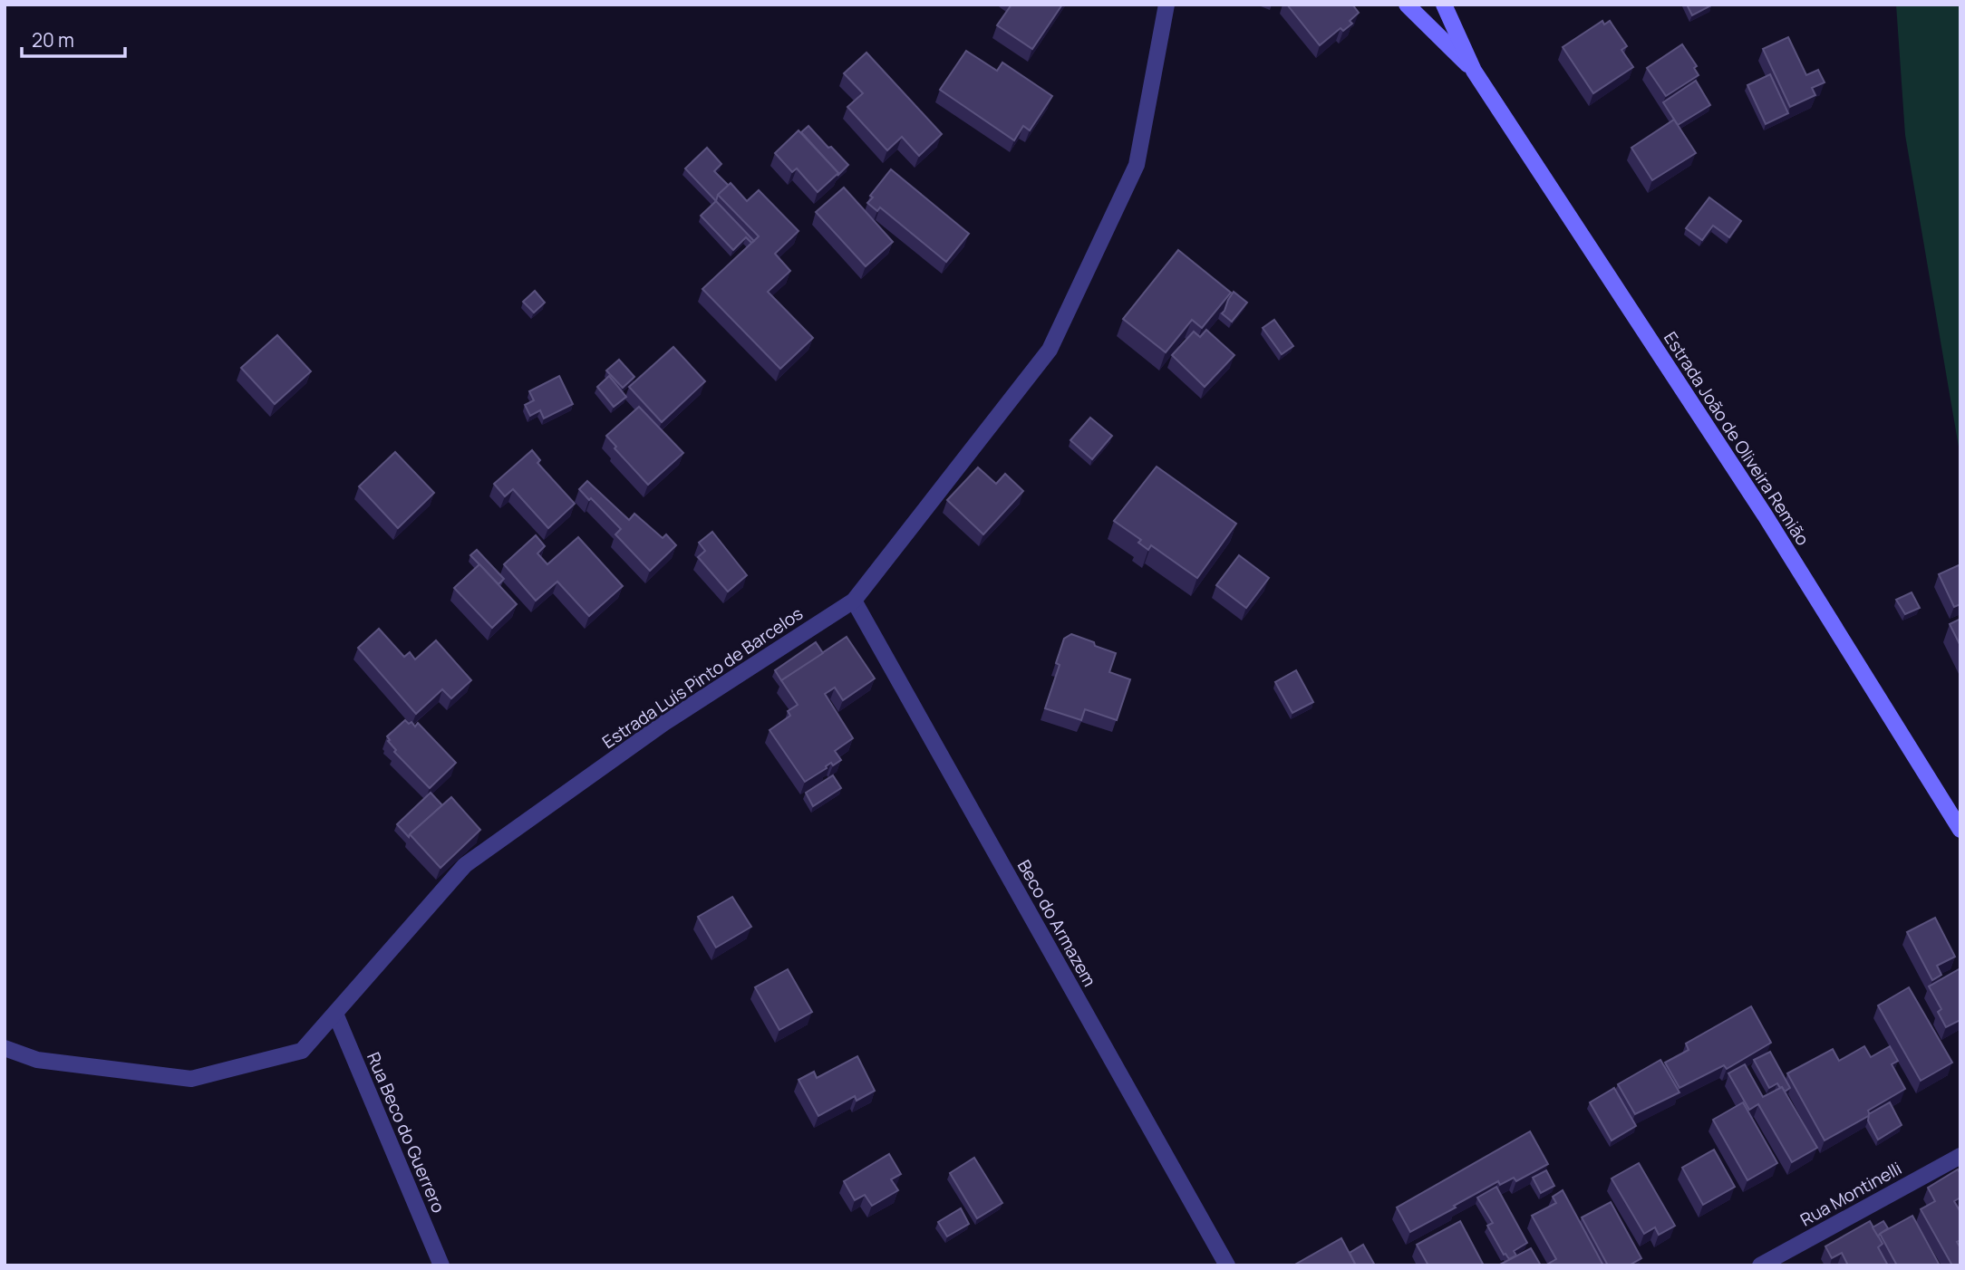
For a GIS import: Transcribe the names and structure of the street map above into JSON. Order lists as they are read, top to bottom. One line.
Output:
{"streets":{"main road":["Estrada João de Oliveira Remião"],"street":["Estrada Luís Pinto de Barcelos","Beco do Armazem","Rua Beco do Guerrero","Rua Montinelli"]},"crossings":[["Estrada Luís Pinto de Barcelos","Beco do Armazem"],["Estrada Luís Pinto de Barcelos","Rua Beco do Guerrero"]],"scale_bar":"20 m"}
